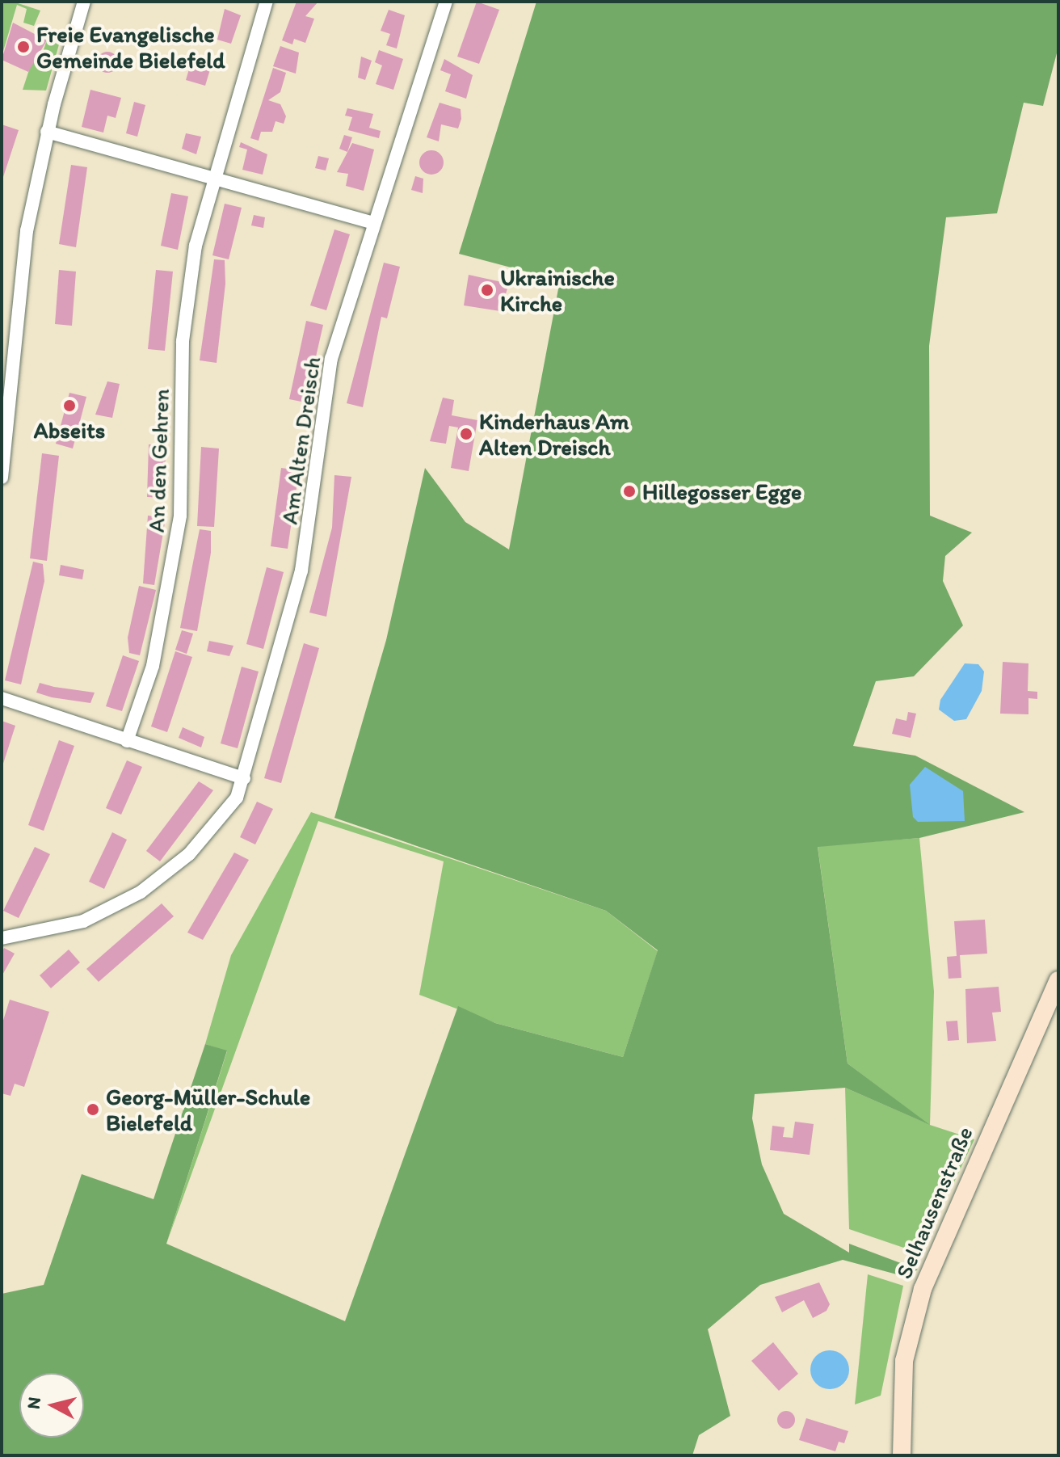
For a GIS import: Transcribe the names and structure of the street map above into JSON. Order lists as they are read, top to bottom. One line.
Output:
{"streets":{"street":["Am Alten Dreisch","An den Gehren","Selhausenstraße"]},"places":["Freie Evangelische Gemeinde Bielefeld","Ukrainische Kirche","Abseits","Kinderhaus Am Alten Dreisch","Hillegosser Egge","Georg-Müller-Schule Bielefeld"],"north":"left"}
